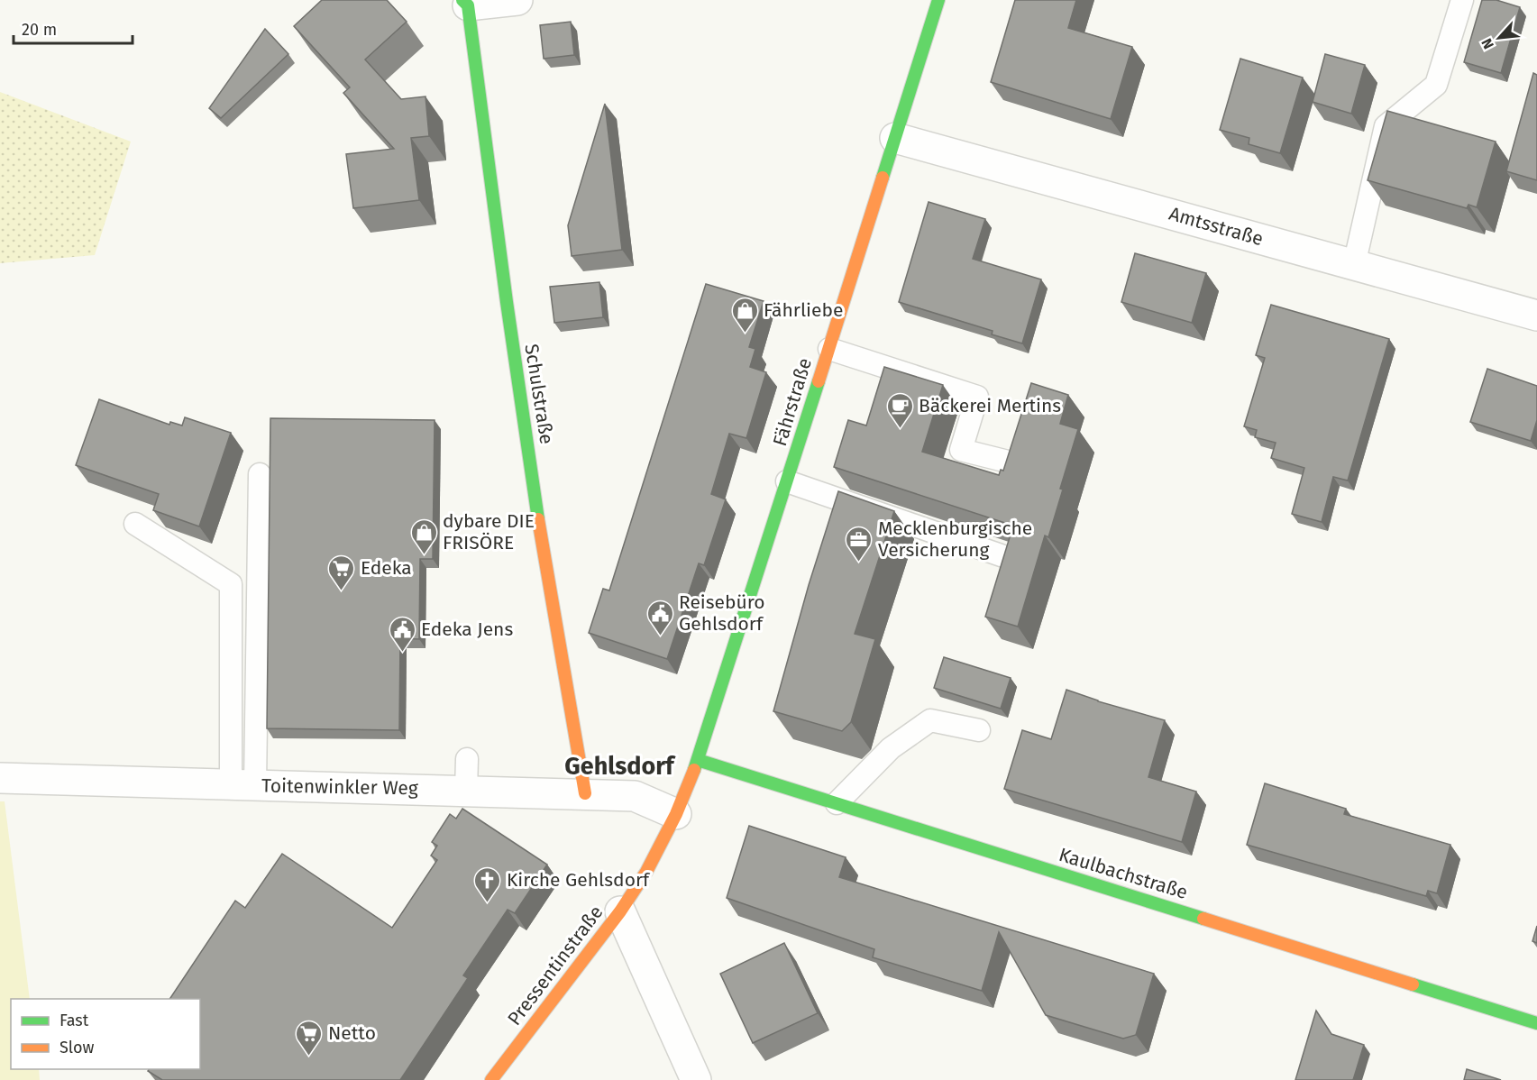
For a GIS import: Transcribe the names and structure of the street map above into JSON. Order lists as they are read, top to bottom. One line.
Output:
{"streets":{"street":["Amtsstraße","Schulstraße","Fährstraße","Toitenwinkler Weg","Kaulbachstraße","Pressentinstraße"]},"crossings":[["Amtsstraße","Fährstraße"],["Schulstraße","Toitenwinkler Weg"],["Fährstraße","Toitenwinkler Weg"],["Fährstraße","Kaulbachstraße"],["Fährstraße","Pressentinstraße"],["Toitenwinkler Weg","Pressentinstraße"]],"districts":["Gehlsdorf"],"places":{"shop":["Fährliebe","dybare DIE FRISÖRE"],"cafe":["Bäckerei Mertins"],"office":["Mecklenburgische Versicherung"],"supermarket":["Edeka","Netto"],"public building":["Reisebüro Gehlsdorf","Edeka Jens"],"church":["Kirche Gehlsdorf"]},"legend":["Fast","Slow"],"scale_bar":"20 m","north":"bottom left"}
